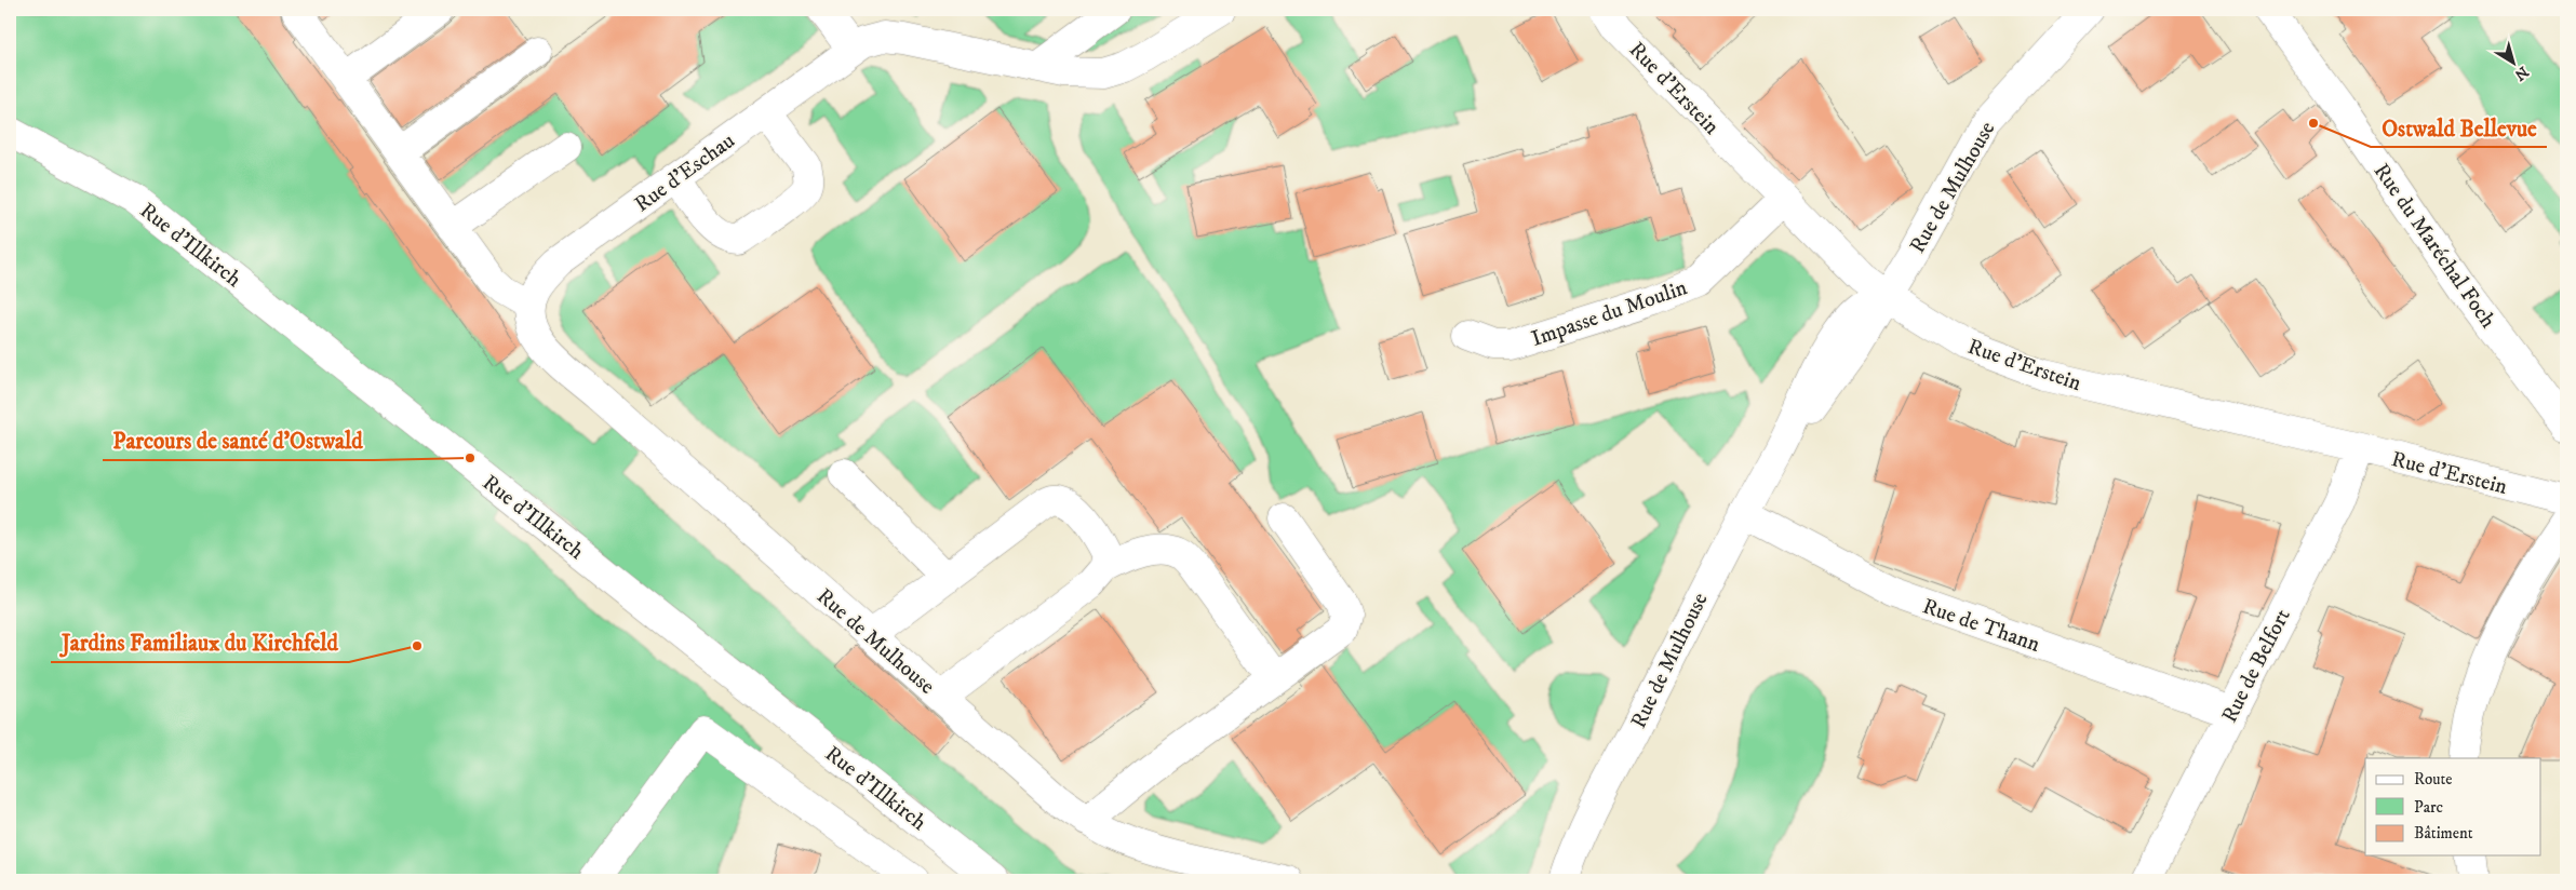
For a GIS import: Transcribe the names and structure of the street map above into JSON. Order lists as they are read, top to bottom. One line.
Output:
{"streets":{"street":["Rue d'Erstein","Rue d'Eschau","Rue de Mulhouse","Rue d'Illkirch","Rue du Maréchal Foch","Impasse du Moulin","Rue de Thann","Rue de Belfort"]},"crossings":[["Rue d'Erstein","Rue de Mulhouse"],["Rue d'Erstein","Impasse du Moulin"],["Rue d'Erstein","Rue de Belfort"],["Rue d'Eschau","Rue de Mulhouse"],["Rue de Mulhouse","Rue de Thann"],["Rue de Thann","Rue de Belfort"]],"places":["Ostwald Bellevue","Parcours de santé d'Ostwald","Jardins Familiaux du Kirchfeld"],"legend":["Route","Parc","Bâtiment"],"north":"bottom right"}
